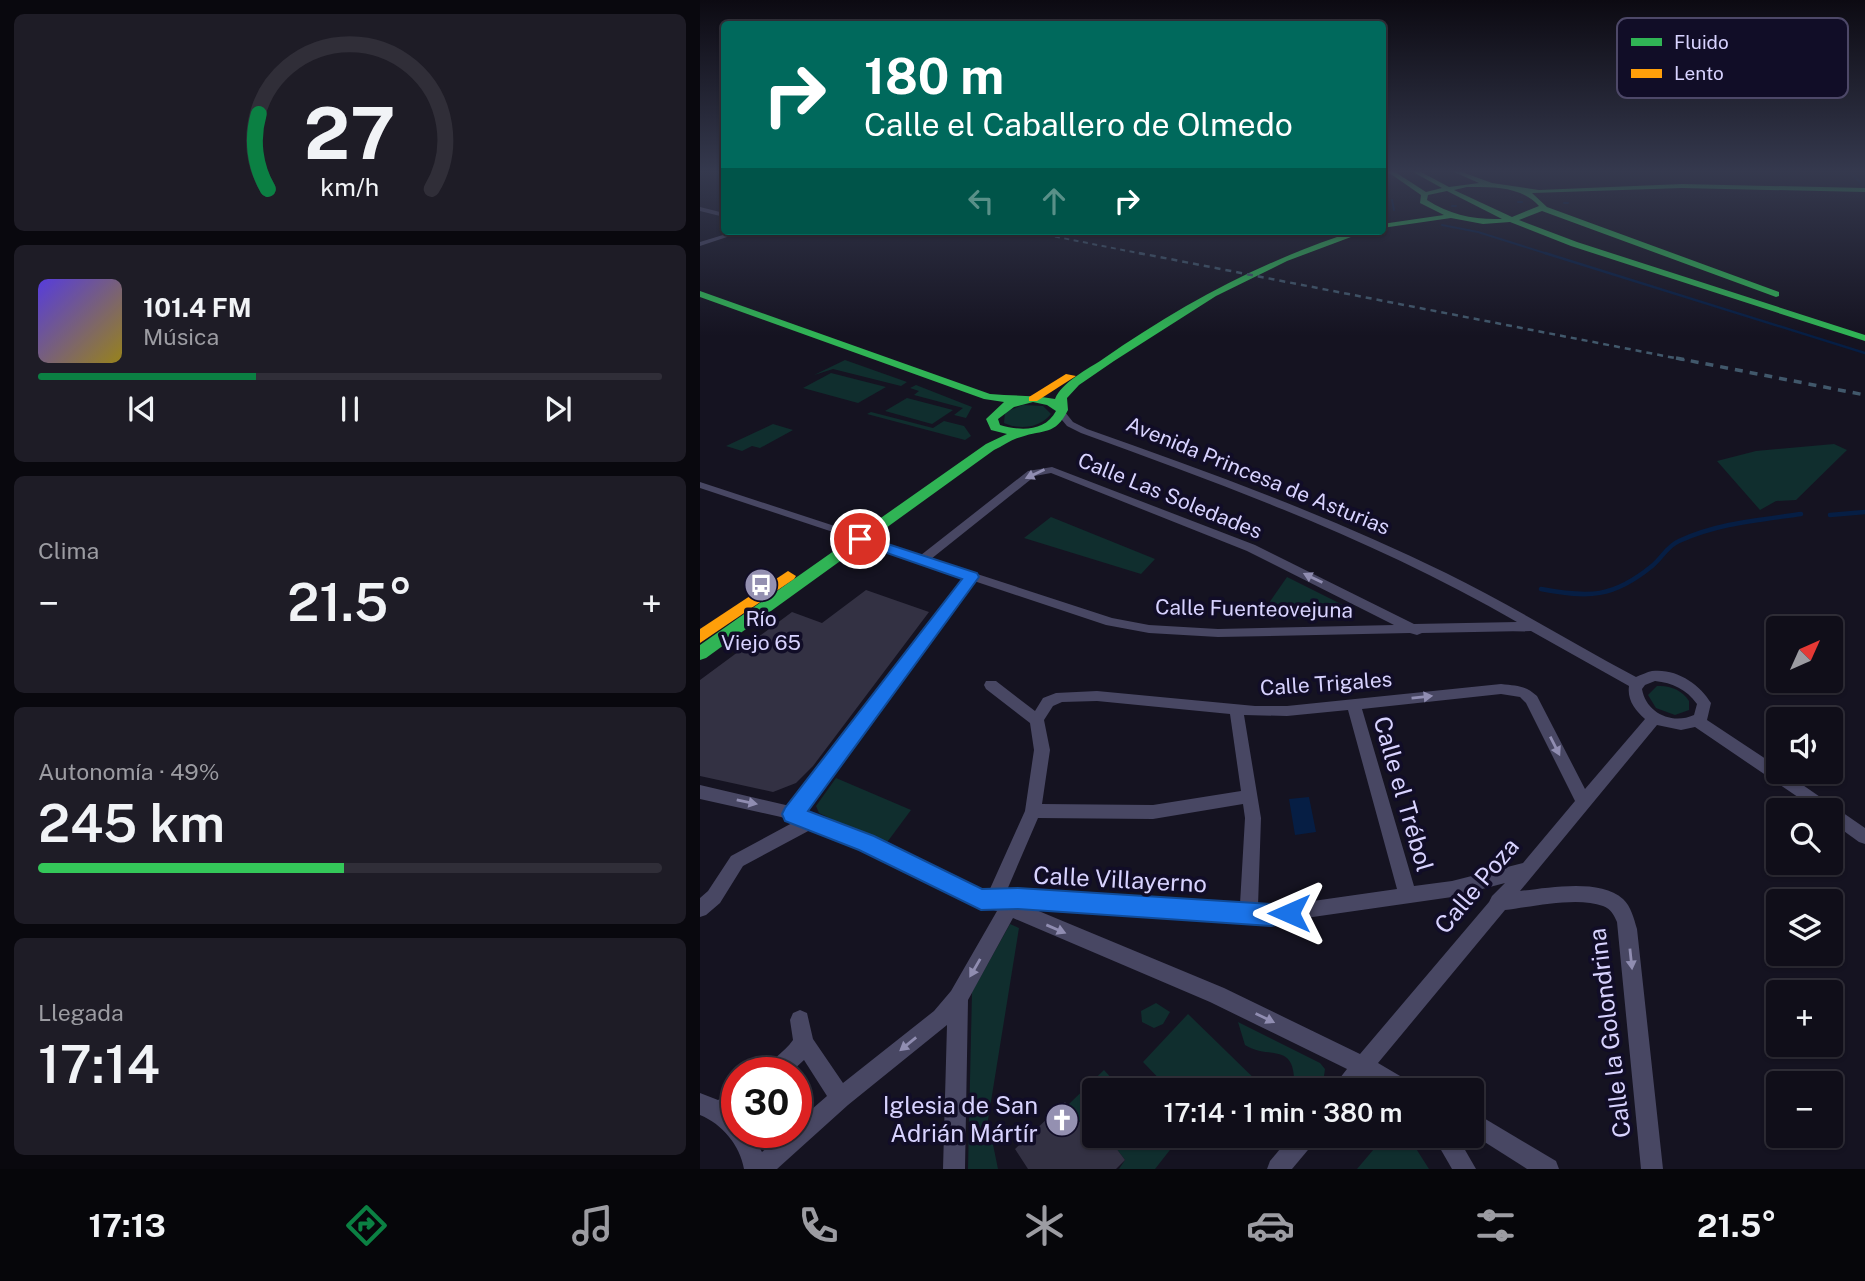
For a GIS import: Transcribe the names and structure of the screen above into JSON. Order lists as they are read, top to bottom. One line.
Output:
{"streets":{"street":["Avenida Princesa de Asturias","Calle Las Soledades","Calle Fuenteovejuna","Calle Trigales","Calle el Trébol","Calle Villayerno","Calle Poza","Calle la Golondrina"]},"crossings":[["Avenida Princesa de Asturias","Calle Fuenteovejuna"],["Avenida Princesa de Asturias","Calle Poza"],["Calle Las Soledades","Calle Fuenteovejuna"],["Calle Trigales","Calle el Trébol"],["Calle Trigales","Calle Poza"],["Calle el Trébol","Calle Villayerno"],["Calle Villayerno","Calle Poza"],["Calle Poza","Calle la Golondrina"]],"one_way":["Calle Las Soledades","Calle Trigales"],"places":{"bus stop":["Río Viejo 65"],"church":["Iglesia de San Adrián Mártír"]},"legend":["Fluido","Lento"],"north":"top right","page":{"turn":["180 m","Calle el Caballero de Olmedo"],"song":["101.4 FM","Música"],"tile":["Clima",["Autonomía · 49%","245 km"],["Llegada","17:14"]],"heat":["−","21.5°","+"],"map_buttons":["+","−"],"limit":"30","trip":"17:14 · 1 min · 380 m","tabs":["17:13","21.5°"],"gauge":["27","km/h"]}}
